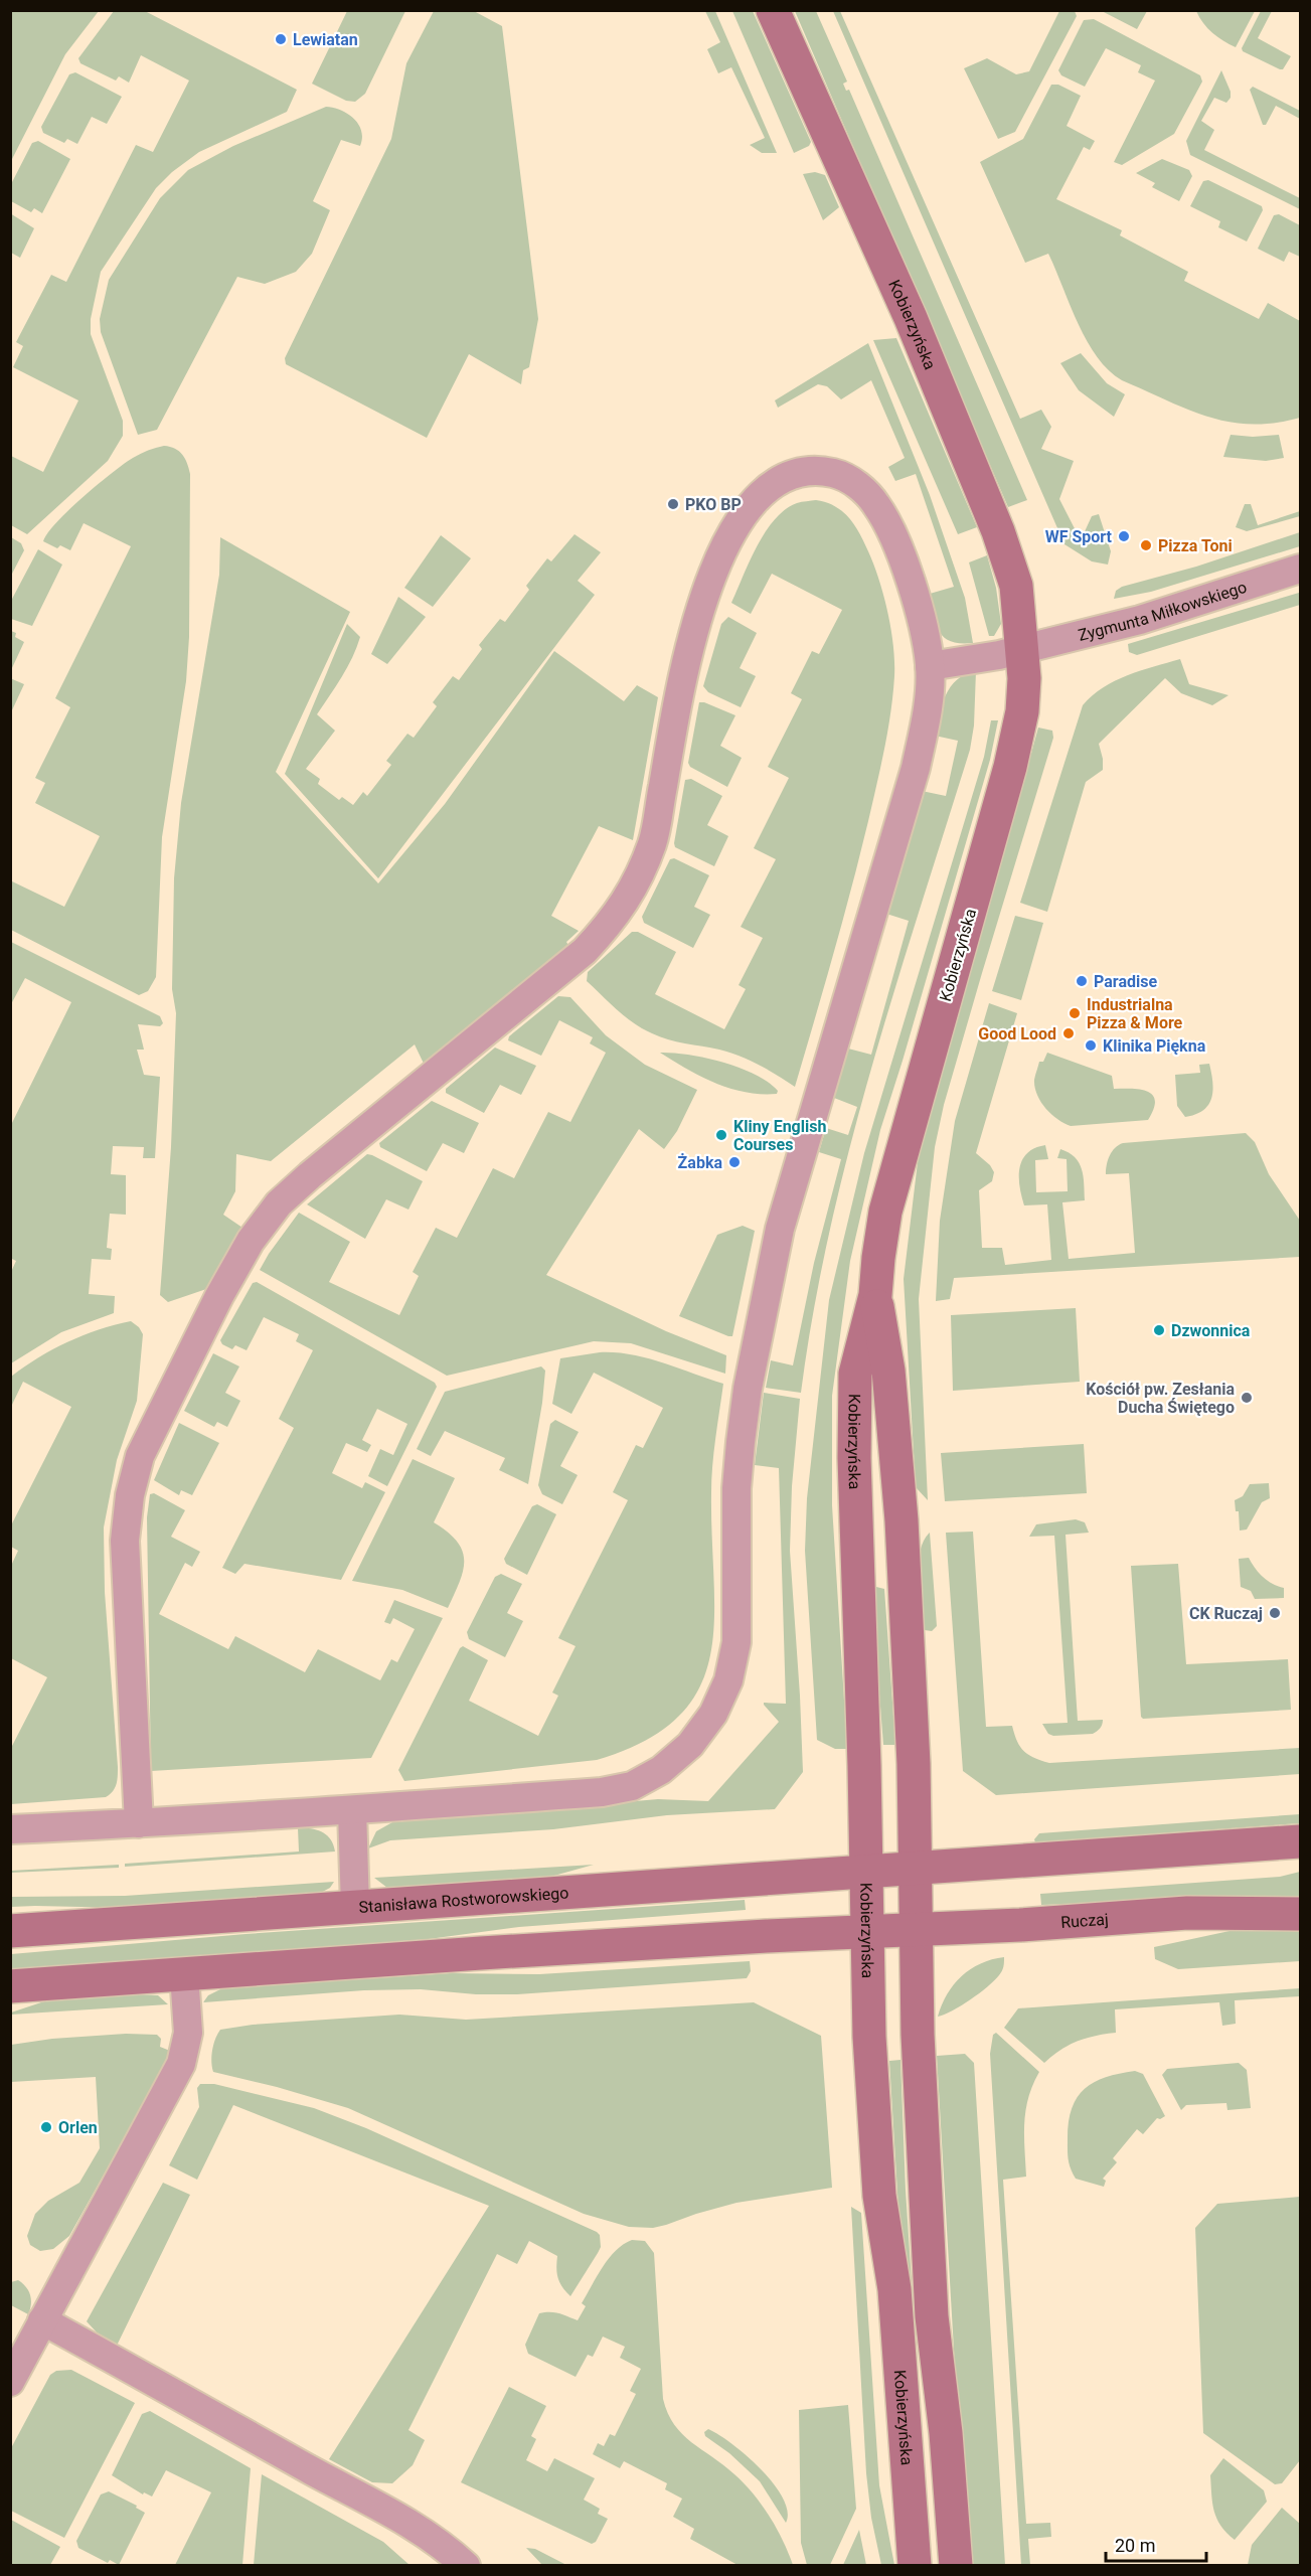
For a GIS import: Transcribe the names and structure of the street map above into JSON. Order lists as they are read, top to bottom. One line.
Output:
{"streets":{"street":["Kobierzyńska","Zygmunta Miłkowskiego","Stanisława Rostworowskiego","Ruczaj"]},"crossings":[["Kobierzyńska","Zygmunta Miłkowskiego"],["Kobierzyńska","Stanisława Rostworowskiego"],["Kobierzyńska","Ruczaj"]],"places":["Lewiatan","PKO BP","WF Sport","Pizza Toni","Paradise","Industrialna Pizza & More","Good Lood","Klinika Piękna","Kliny English Courses","Żabka","Dzwonnica","Kościół pw. Zesłania Ducha Świętego","CK Ruczaj","Orlen"],"scale_bar":"20 m"}
